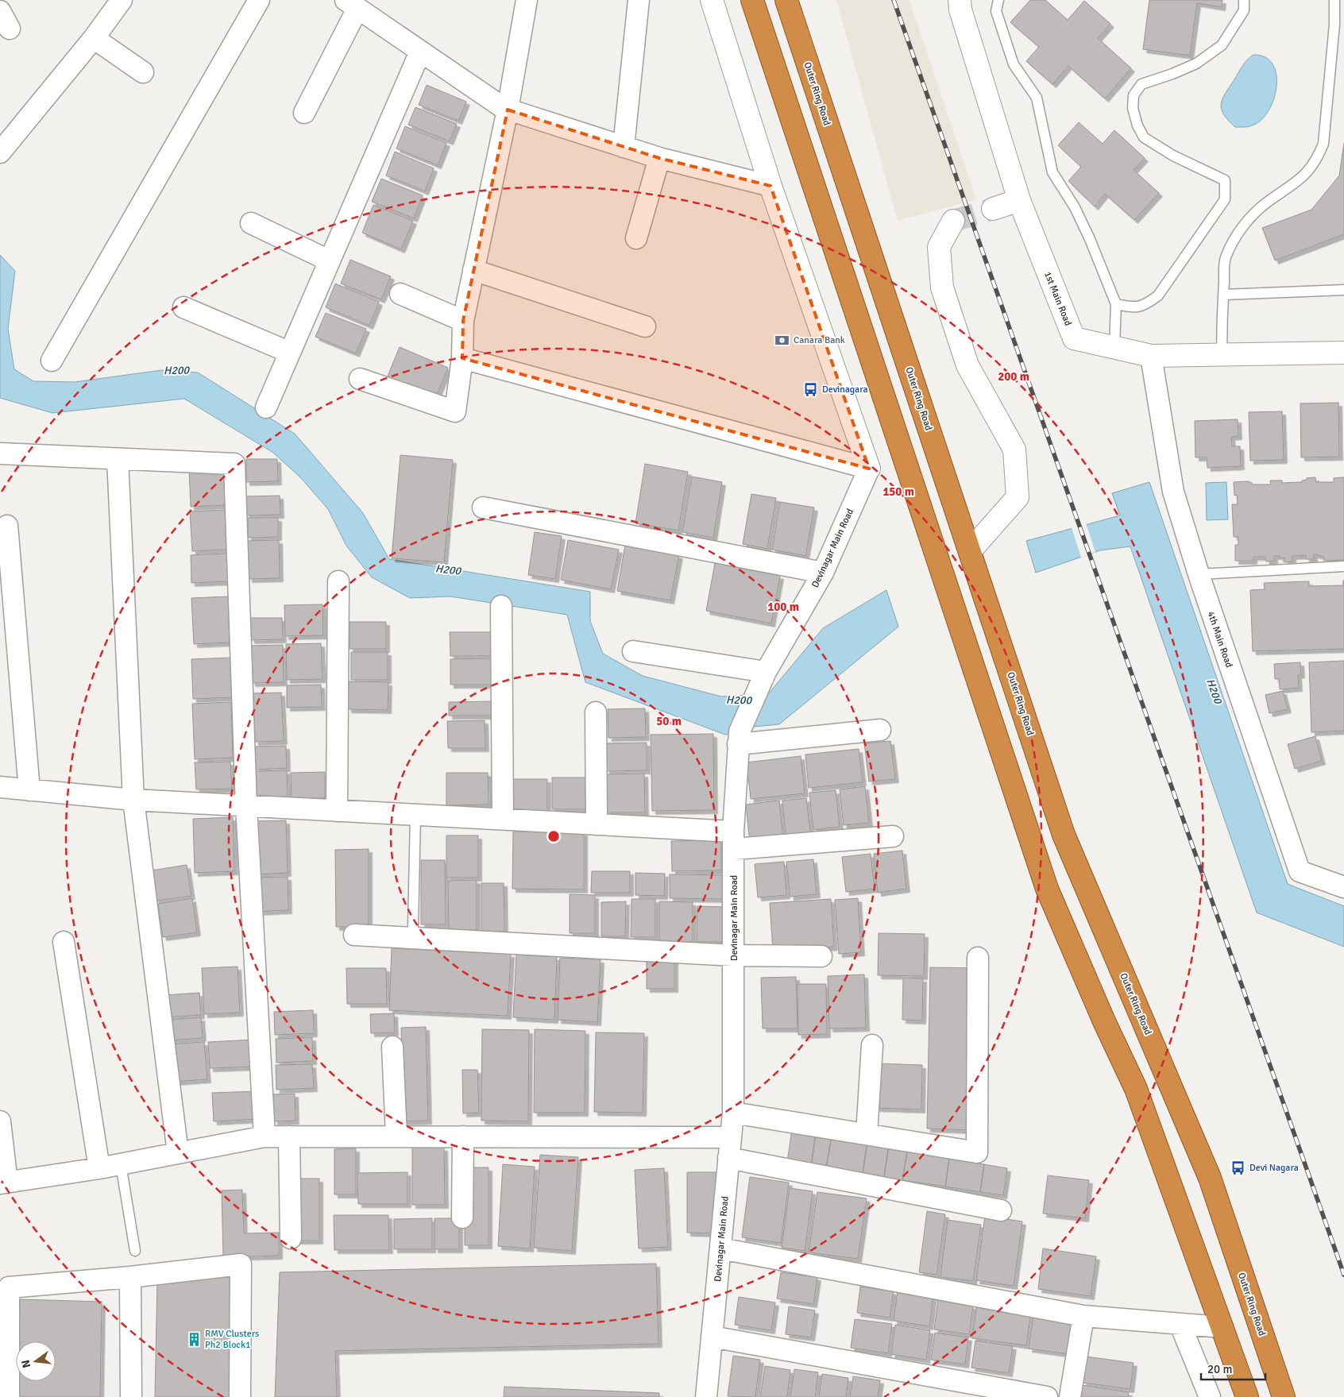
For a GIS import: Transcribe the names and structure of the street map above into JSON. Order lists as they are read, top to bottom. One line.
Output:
{"streets":{"highway":["Outer Ring Road"],"street":["1st Main Road","Devinagar Main Road","4th Main Road"]},"crossings":[["1st Main Road","4th Main Road"]],"water":["H200"],"places":{"bank":["Canara Bank"],"bus stop":["Devinagara","Devi Nagara"],"building":["RMV Clusters Ph2 Block1"]},"scale_bar":"20 m","north":"left","rings":["200 m","150 m","100 m","50 m"]}
